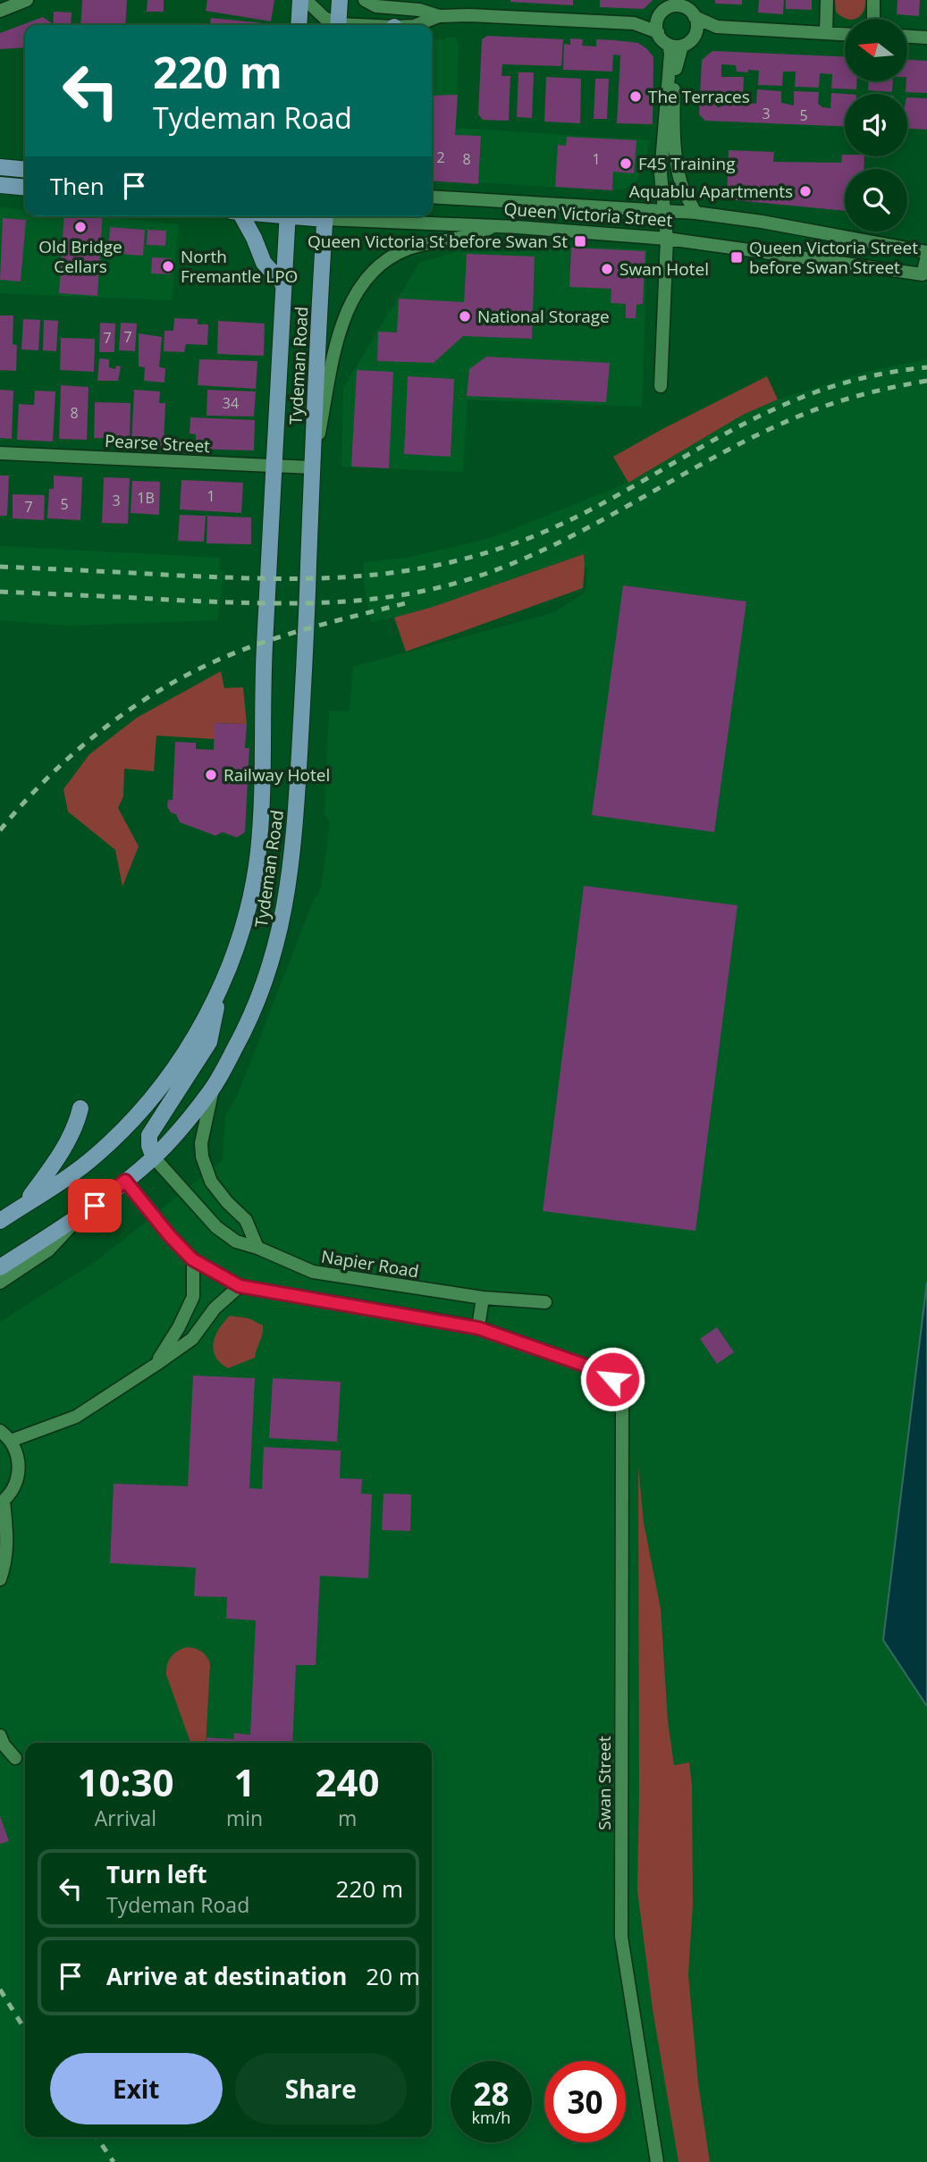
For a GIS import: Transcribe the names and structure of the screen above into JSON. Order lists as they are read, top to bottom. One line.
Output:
{"streets":{"main road":["Tydeman Road"],"street":["Queen Victoria Street","Pearse Street","Napier Road","Swan Street"]},"crossings":[["Tydeman Road","Pearse Street"],["Tydeman Road","Napier Road"]],"places":{"other":["The Terraces","F45 Training","Aquablu Apartments","Old Bridge Cellars","North Fremantle LPO","Swan Hotel","National Storage","Railway Hotel"],"transit":["Queen Victoria St before Swan St","Queen Victoria Street before Swan Street"]},"house_numbers":["3","5","2","8","1","7","7","34","8","1","1B","3","5","7"],"north":"left","page":{"turn":["220 m","Tydeman Road"],"then":"Then","eta":["10:30","Arrival","1","min","240","m"],"list":[{"name":"Turn left","note":"Tydeman Road","value":"220 m"},{"name":"Arrive at destination","value":"20 m"}],"buttons":["Exit","Share"],"speed":"28 km/h","limit":"30"}}
